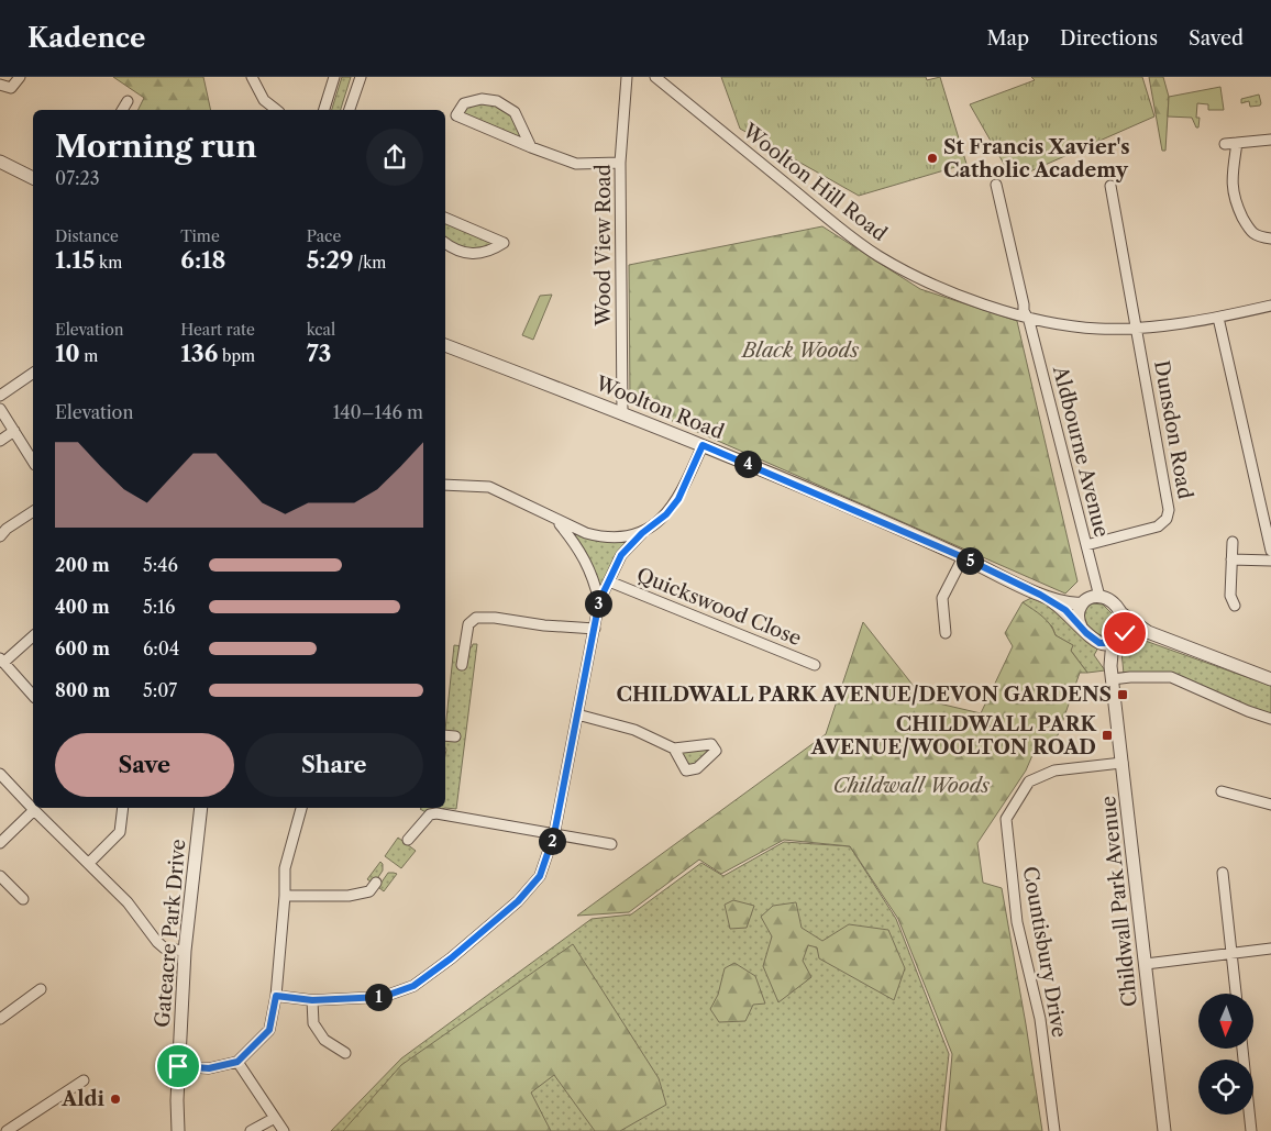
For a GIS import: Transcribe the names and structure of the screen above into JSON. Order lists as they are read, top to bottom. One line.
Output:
{"streets":{"street":["Woolton Hill Road","Wood View Road","Woolton Road","Dunsdon Road","Aldbourne Avenue","Quickswood Close","Childwall Park Avenue","Gateacre Park Drive","Countisbury Drive"]},"crossings":[["Woolton Hill Road","Dunsdon Road"],["Woolton Hill Road","Aldbourne Avenue"],["Wood View Road","Woolton Road"],["Woolton Road","Aldbourne Avenue"],["Woolton Road","Childwall Park Avenue"],["Dunsdon Road","Aldbourne Avenue"],["Aldbourne Avenue","Childwall Park Avenue"],["Childwall Park Avenue","Countisbury Drive"]],"parks":["Black Woods","Childwall Woods"],"places":{"other":["St Francis Xavier's Catholic Academy","Aldi"],"transit":["CHILDWALL PARK AVENUE/DEVON GARDENS","CHILDWALL PARK AVENUE/WOOLTON ROAD"]},"north":"bottom","page":{"header":"Kadence","nav":["Map","Directions","Saved"],"heading":["Morning run","07:23"],"stats":[["Distance","1.15 km"],["Time","6:18"],["Pace","5:29 /km"],["Elevation","10 m"],["Heart rate","136 bpm"],["kcal","73"]],"chart":["Elevation","140–146 m"],"pins":["4","5","3","2","1"],"list":[{"name":"200 m","note":"5:46"},{"name":"400 m","note":"5:16"},{"name":"600 m","note":"6:04"},{"name":"800 m","note":"5:07"}],"buttons":["Save","Share"]}}
